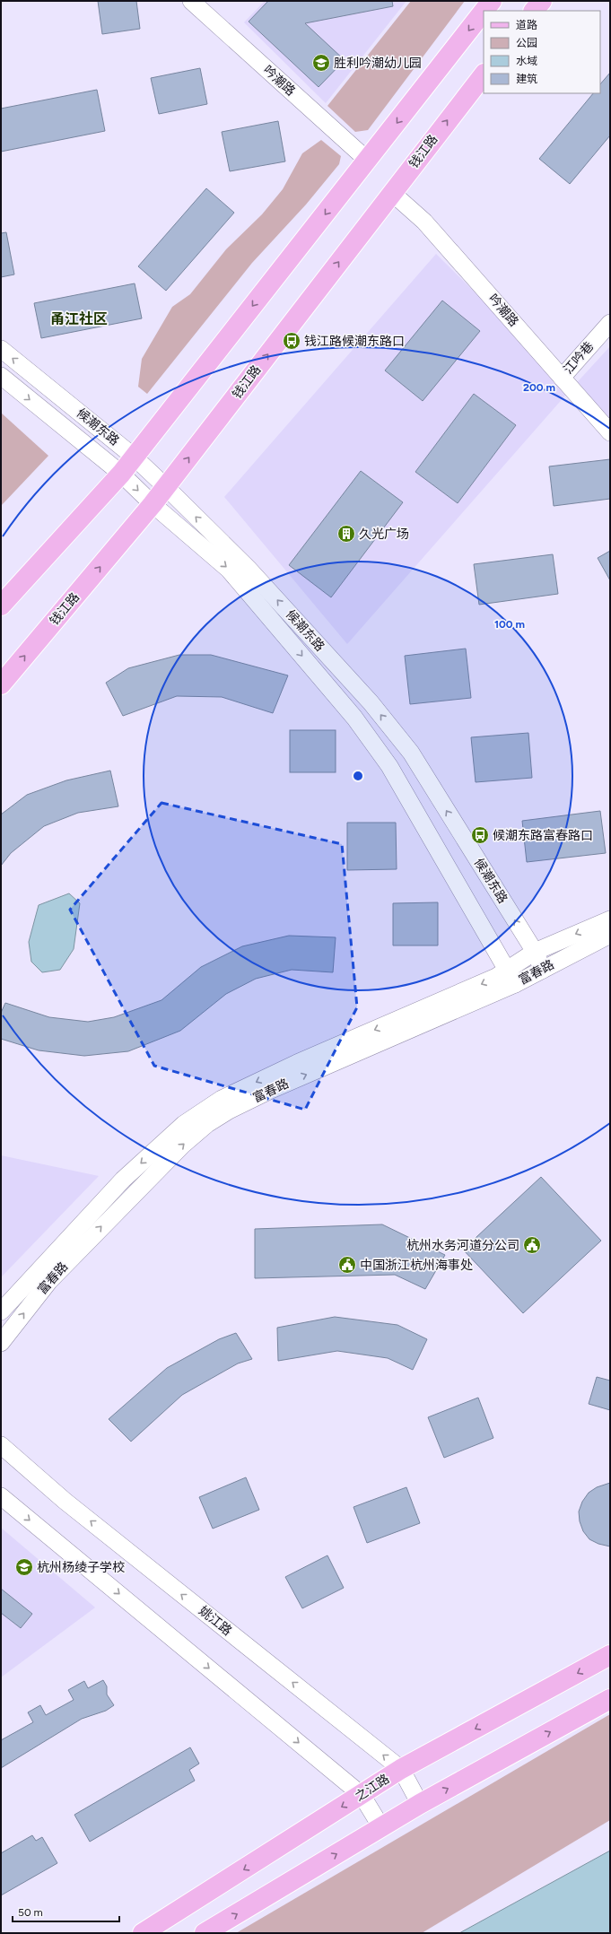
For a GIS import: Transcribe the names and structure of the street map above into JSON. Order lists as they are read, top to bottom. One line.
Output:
{"streets":{"main road":["钱江路","之江路"],"street":["吟潮路","江吟巷","候潮东路","富春路","姚江路"]},"crossings":[["吟潮路","钱江路"],["吟潮路","江吟巷"],["钱江路","候潮东路"],["候潮东路","富春路"],["姚江路","之江路"]],"districts":["甬江社区"],"places":{"school or university":["胜利吟潮幼儿园","杭州杨绫子学校"],"bus stop":["钱江路候潮东路口","候潮东路富春路口"],"building":["久光广场"],"public building":["杭州水务河道分公司","中国浙江杭州海事处"]},"legend":["道路","公园","水域","建筑"],"scale_bar":"50 m","rings":["200 m","100 m"]}
